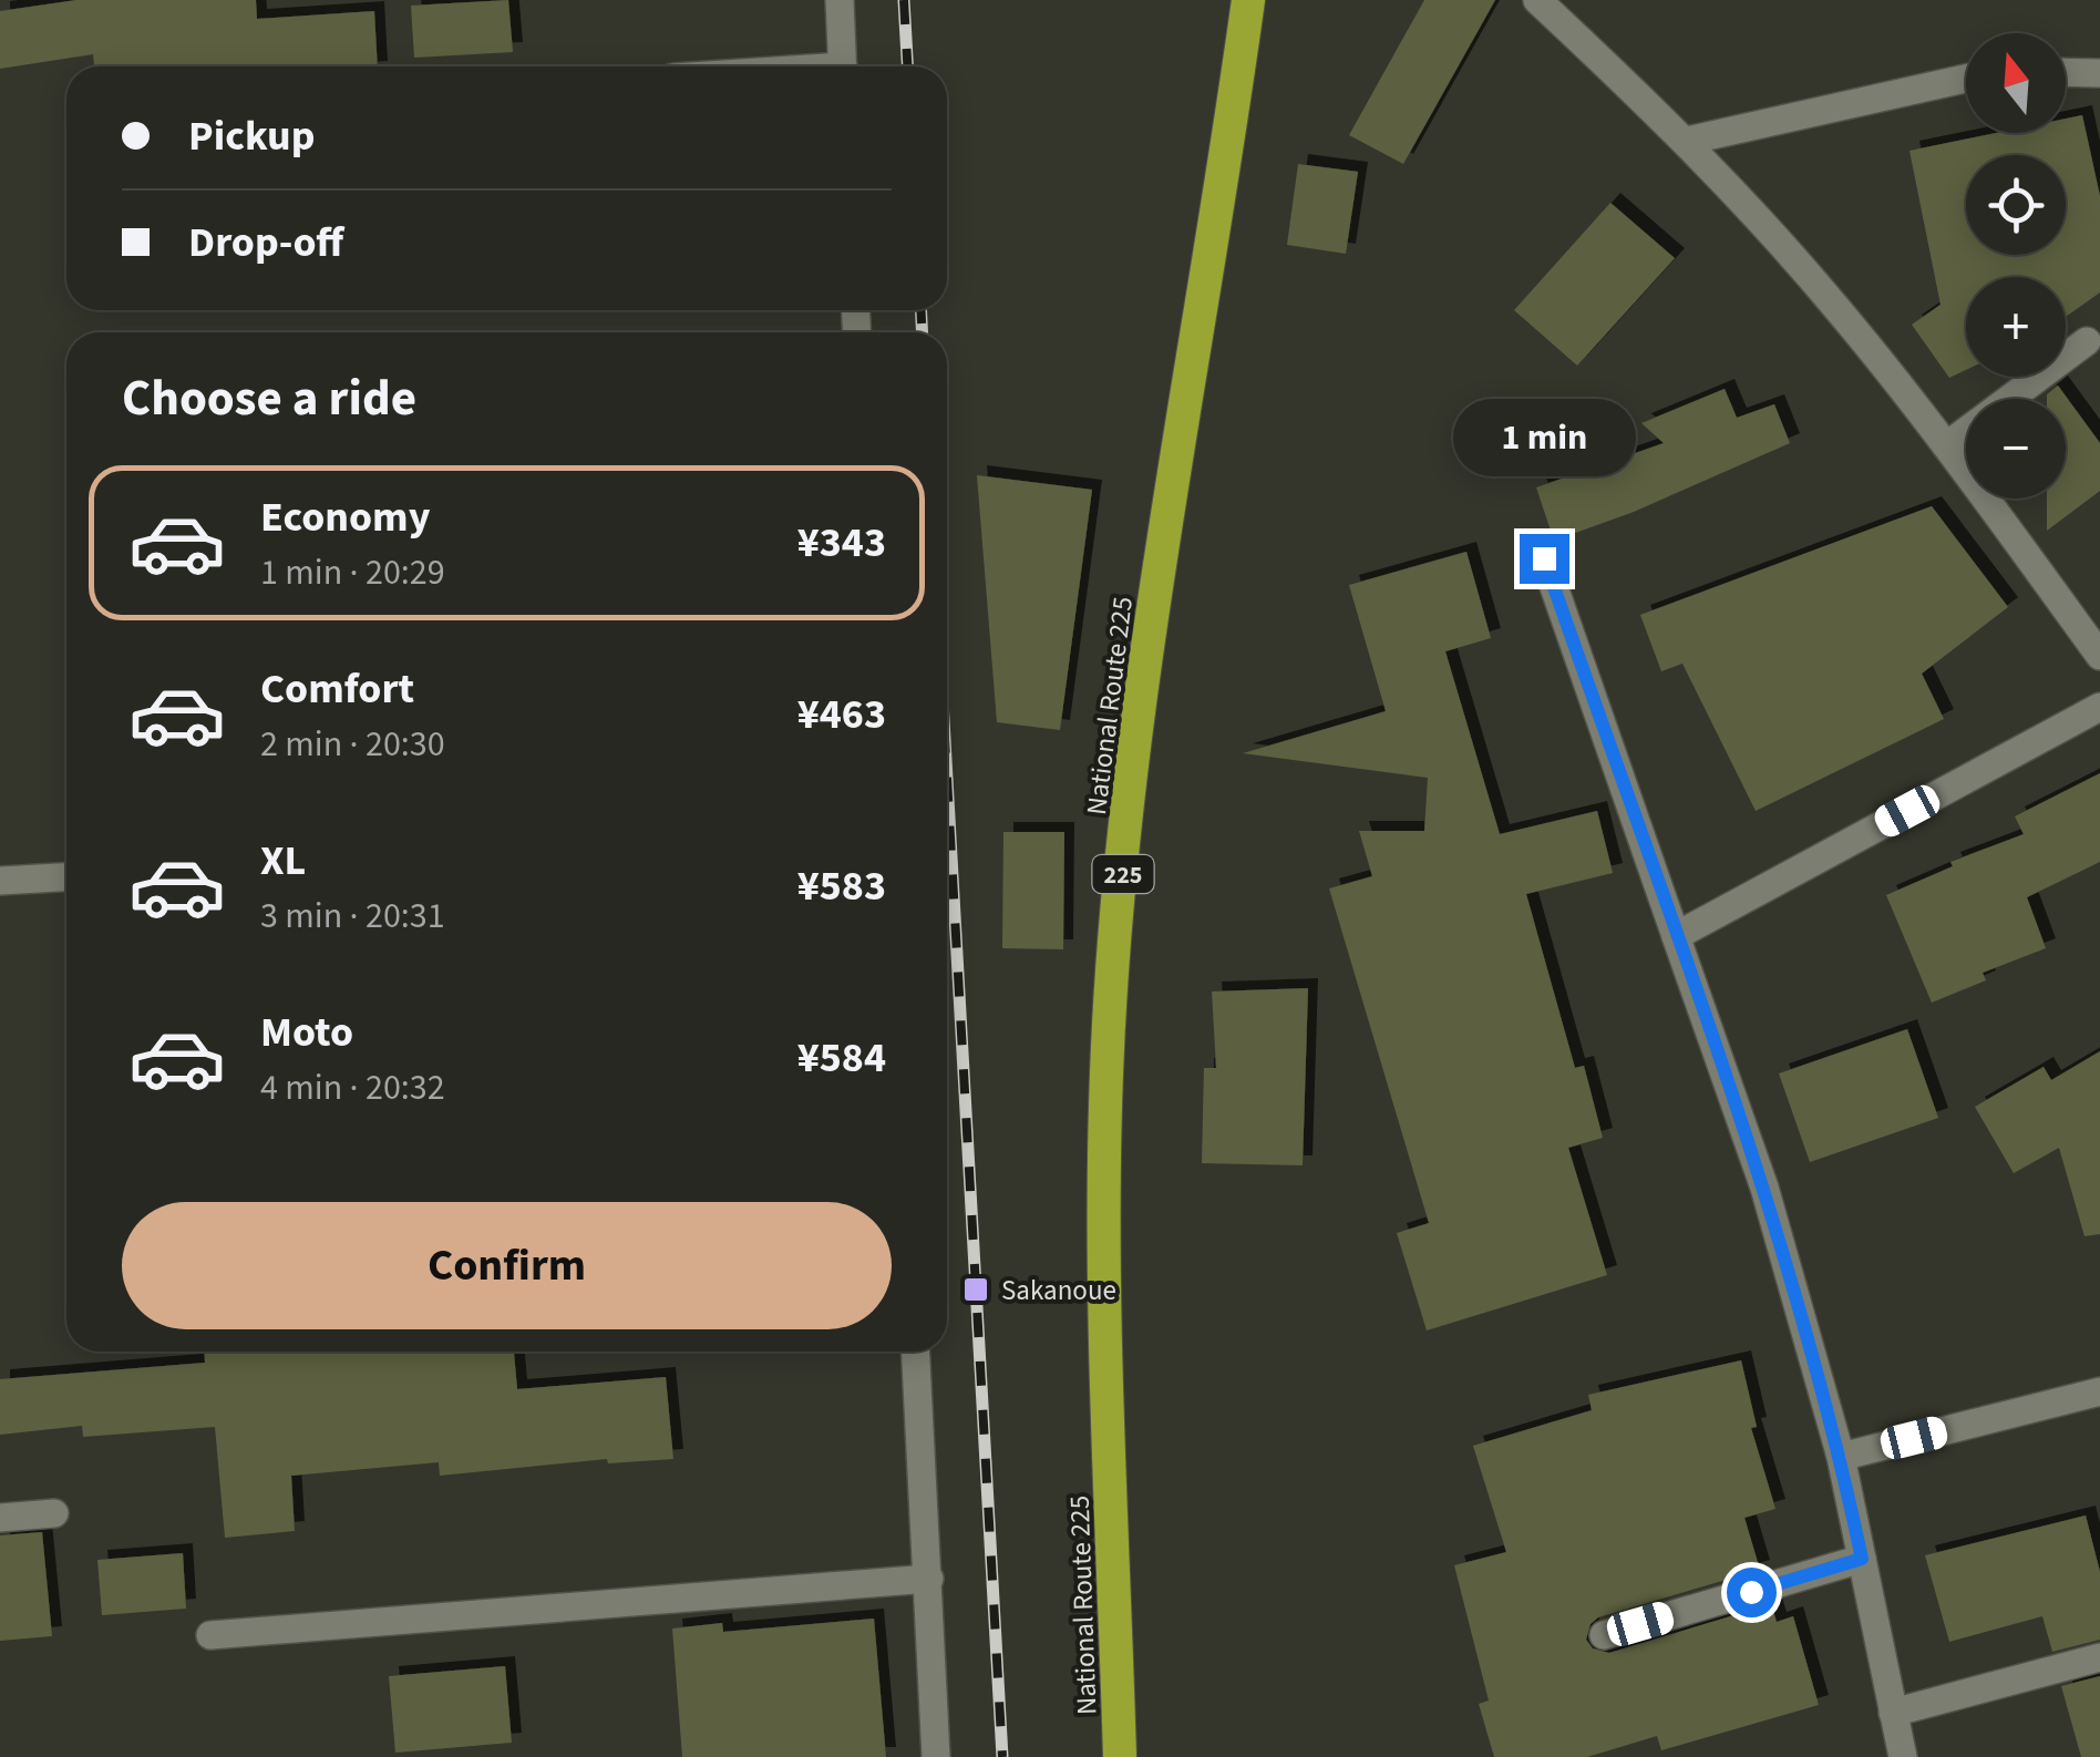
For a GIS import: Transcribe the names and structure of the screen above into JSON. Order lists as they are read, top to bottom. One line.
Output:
{"streets":{"highway":["National Route 225","225"]},"places":{"transit":["Sakanoue"]},"north":"top","page":{"map_buttons":["+","−"],"banner":["Pickup","Drop-off"],"heading":"Choose a ride","bubble":"1 min","list":[{"name":"Economy","note":"1 min · 20:29","value":"¥343"},{"name":"Comfort","note":"2 min · 20:30","value":"¥463"},{"name":"XL","note":"3 min · 20:31","value":"¥583"},{"name":"Moto","note":"4 min · 20:32","value":"¥584"}],"buttons":"Confirm"}}
